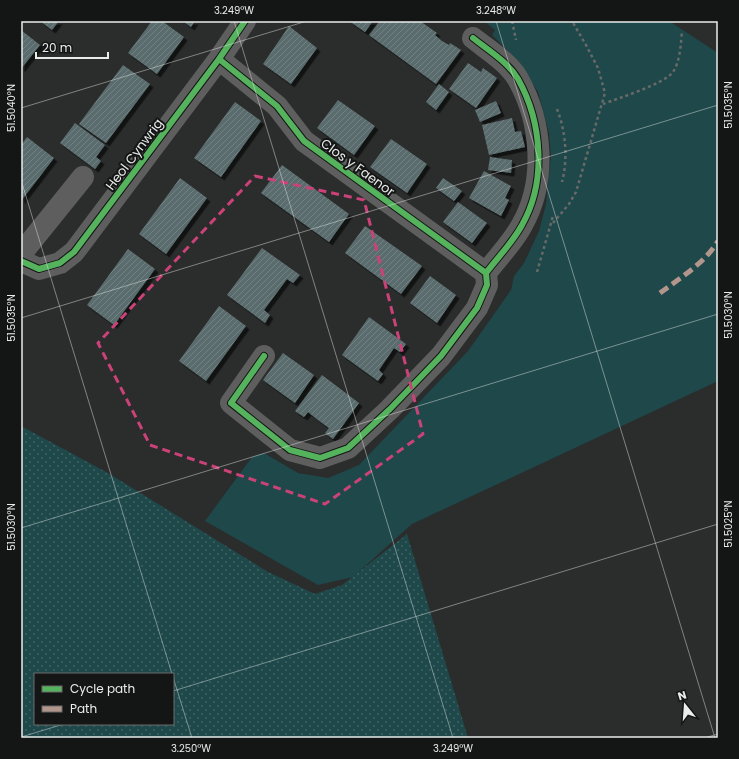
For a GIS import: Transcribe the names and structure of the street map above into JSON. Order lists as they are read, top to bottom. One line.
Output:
{"streets":{"street":["Heol Cynwrig","Clos y Faenor"]},"crossings":[["Heol Cynwrig","Clos y Faenor"]],"legend":["Cycle path","Path"],"scale_bar":"20 m","north":"top","coordinates":["3.249°W","3.248°W","51.5035°N","51.5040°N","51.5030°N","51.5025°N","3.250°W"]}
